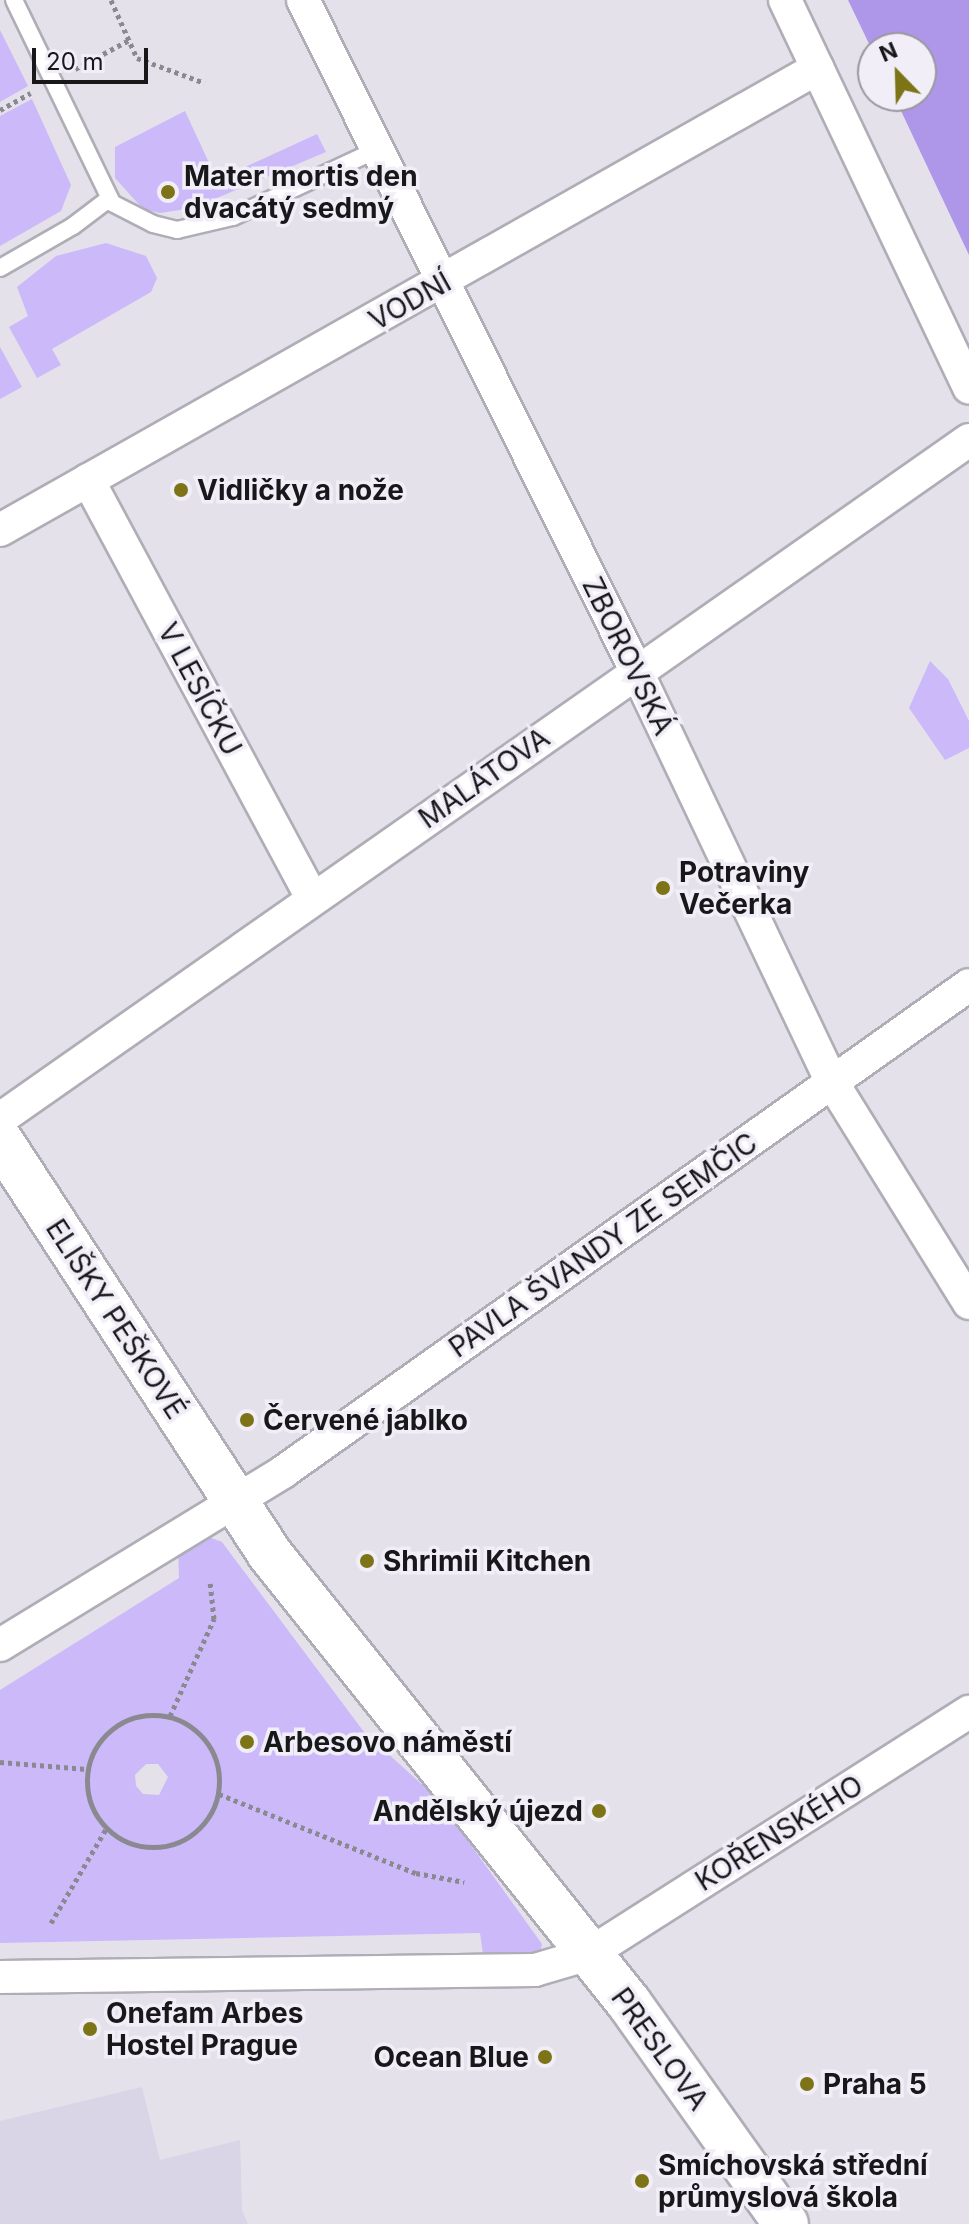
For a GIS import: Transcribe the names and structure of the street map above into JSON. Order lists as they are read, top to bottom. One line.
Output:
{"streets":{"street":["VODNÍ","ZBOROVSKÁ","V LESÍČKU","MALÁTOVA","PAVLA ŠVANDY ZE SEMČIC","ELIŠKY PEŠKOVÉ","KOŘENSKÉHO","PRESLOVA"]},"crossings":[["VODNÍ","ZBOROVSKÁ"],["VODNÍ","V LESÍČKU"],["ZBOROVSKÁ","MALÁTOVA"],["ZBOROVSKÁ","PAVLA ŠVANDY ZE SEMČIC"],["V LESÍČKU","MALÁTOVA"],["PAVLA ŠVANDY ZE SEMČIC","ELIŠKY PEŠKOVÉ"],["KOŘENSKÉHO","PRESLOVA"]],"places":["Mater mortis den dvacátý sedmý","Vidličky a nože","Potraviny Večerka","Červené jablko","Shrimii Kitchen","Arbesovo náměstí","Andělský újezd","Onefam Arbes Hostel Prague","Ocean Blue","Praha 5","Smíchovská střední průmyslová škola"],"scale_bar":"20 m","north":"top left"}
